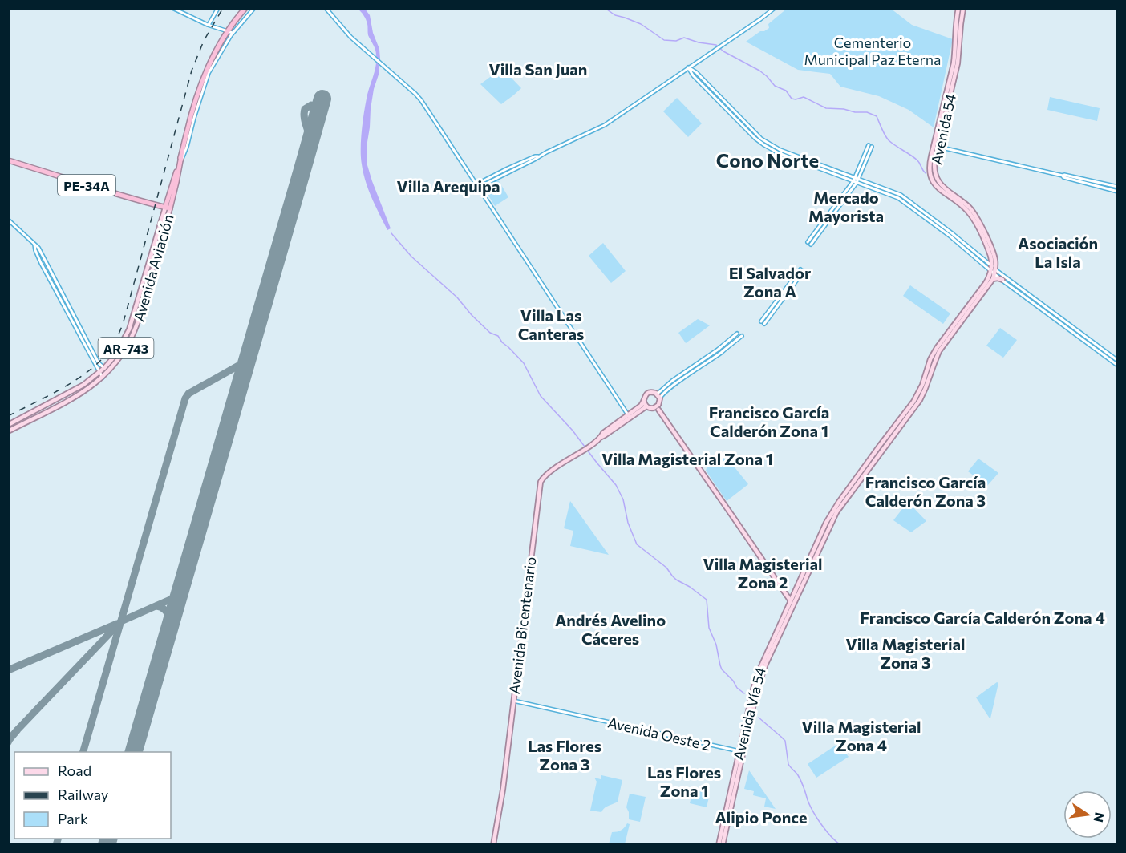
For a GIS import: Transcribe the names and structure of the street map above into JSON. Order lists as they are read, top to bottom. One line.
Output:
{"streets":{"highway":["PE-34A","Avenida Aviación"],"main road":["Avenida 54","AR-743","Avenida Bicentenario","Avenida Vía 54"],"street":["Avenida Oeste 2"]},"crossings":[["Avenida 54","Avenida Vía 54"],["PE-34A","Avenida Aviación"],["Avenida Bicentenario","Avenida Oeste 2"],["Avenida Vía 54","Avenida Oeste 2"]],"districts":["Villa San Juan","Cono Norte","Villa Arequipa","Mercado Mayorista","Asociación La Isla","El Salvador Zona A","Villa Las Canteras","Francisco García Calderón Zona 1","Villa Magisterial Zona 1","Francisco García Calderón Zona 3","Villa Magisterial Zona 2","Francisco García Calderón Zona 4","Andrés Avelino Cáceres","Villa Magisterial Zona 3","Villa Magisterial Zona 4","Las Flores Zona 3","Las Flores Zona 1","Alipio Ponce"],"parks":["Cementerio Municipal Paz Eterna"],"legend":["Road","Railway","Park"],"north":"right"}
